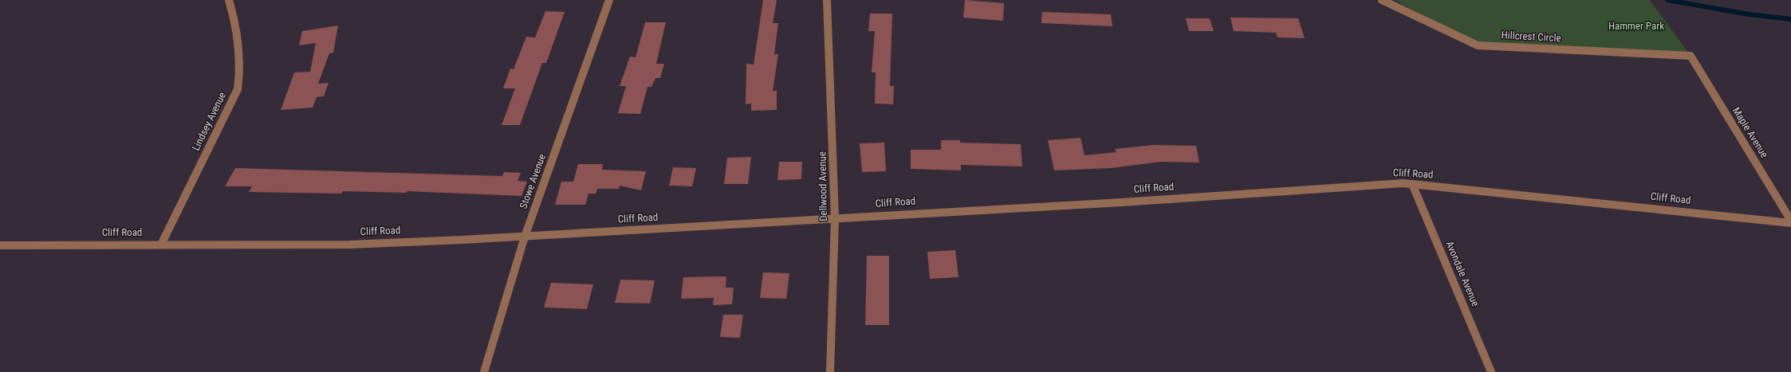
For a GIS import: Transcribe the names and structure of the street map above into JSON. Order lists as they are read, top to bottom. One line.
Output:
{"streets":{"street":["Hillcrest Circle","Lindsey Avenue","Maple Avenue","Cliff Road","Stowe Avenue","Dellwood Avenue","Avondale Avenue"]},"crossings":[["Hillcrest Circle","Maple Avenue"],["Lindsey Avenue","Cliff Road"],["Maple Avenue","Cliff Road"],["Cliff Road","Stowe Avenue"],["Cliff Road","Dellwood Avenue"],["Cliff Road","Avondale Avenue"]],"parks":["Hammer Park"]}
